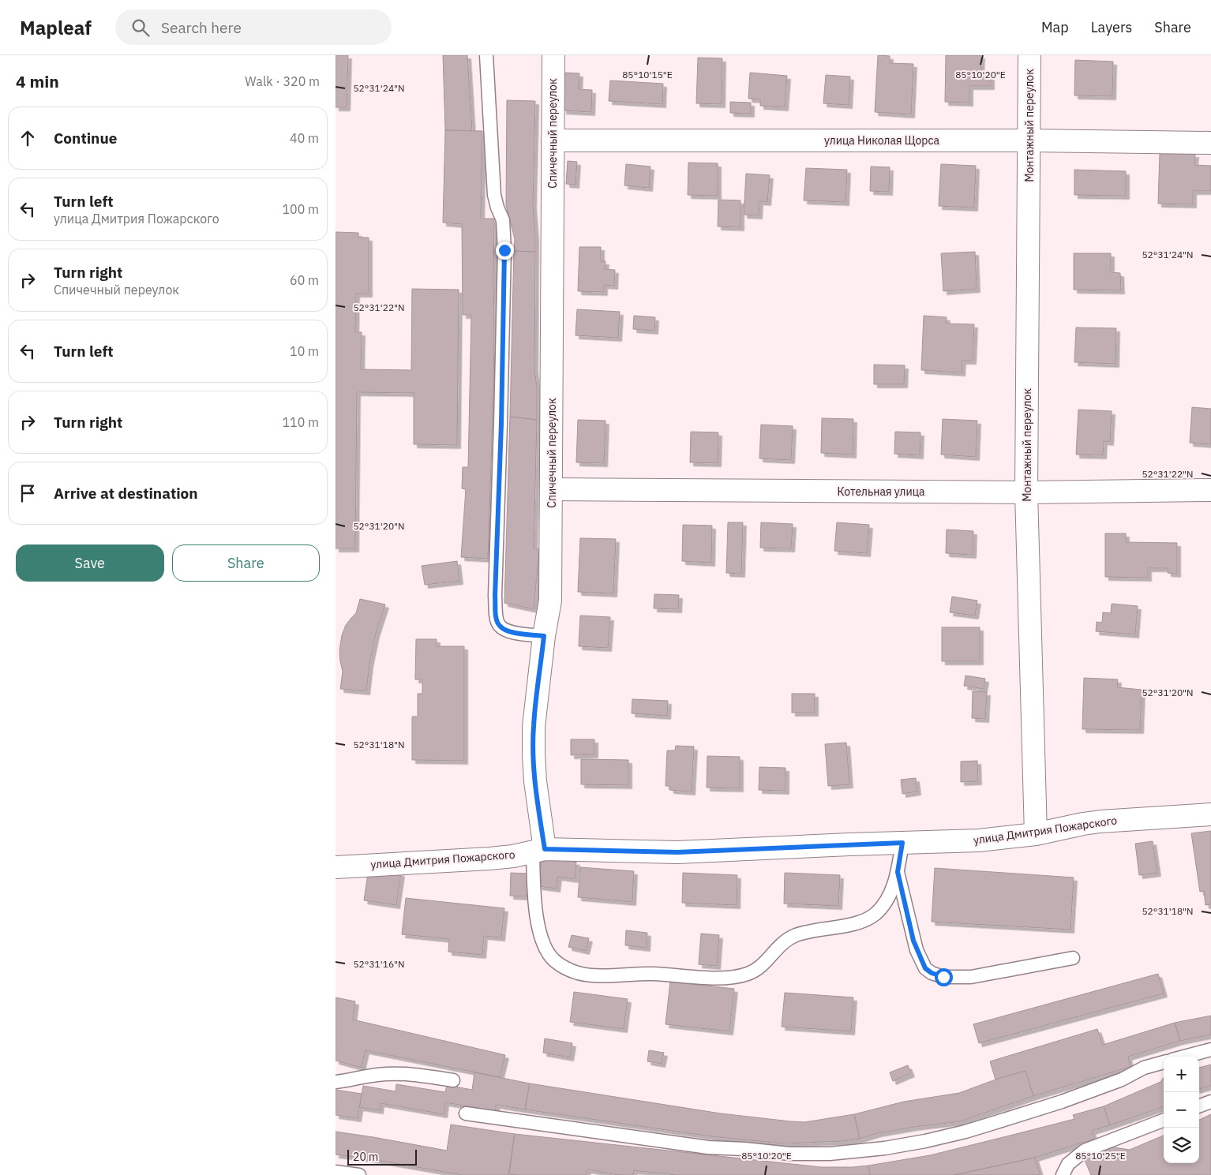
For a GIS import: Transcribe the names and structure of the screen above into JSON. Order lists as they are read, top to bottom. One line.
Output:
{"streets":{"street":["Монтажный переулок","Спичечный переулок","улица Николая Щорса","Котельная улица","улица Дмитрия Пожарского"]},"crossings":[["Монтажный переулок","улица Николая Щорса"],["Монтажный переулок","Котельная улица"],["Монтажный переулок","улица Дмитрия Пожарского"],["Спичечный переулок","улица Николая Щорса"],["Спичечный переулок","Котельная улица"],["Спичечный переулок","улица Дмитрия Пожарского"]],"scale_bar":"20 m","page":{"header":"Mapleaf","search":"Search here","nav":["Map","Layers","Share"],"heading":["4 min","Walk · 320 m"],"list":[["Continue","40 m"],["Turn left","улица Дмитрия Пожарского","100 m"],["Turn right","Спичечный переулок","60 m"],["Turn left","10 m"],["Turn right","110 m"],"Arrive at destination"],"buttons":["Save","Share"],"map_buttons":["+","−"],"scale":"20 m"},"coordinates":["85°10'15\"E","85°10'20\"E","52°31'24\"N","52°31'22\"N","52°31'20\"N","52°31'18\"N","52°31'16\"N","85°10'25\"E"]}
